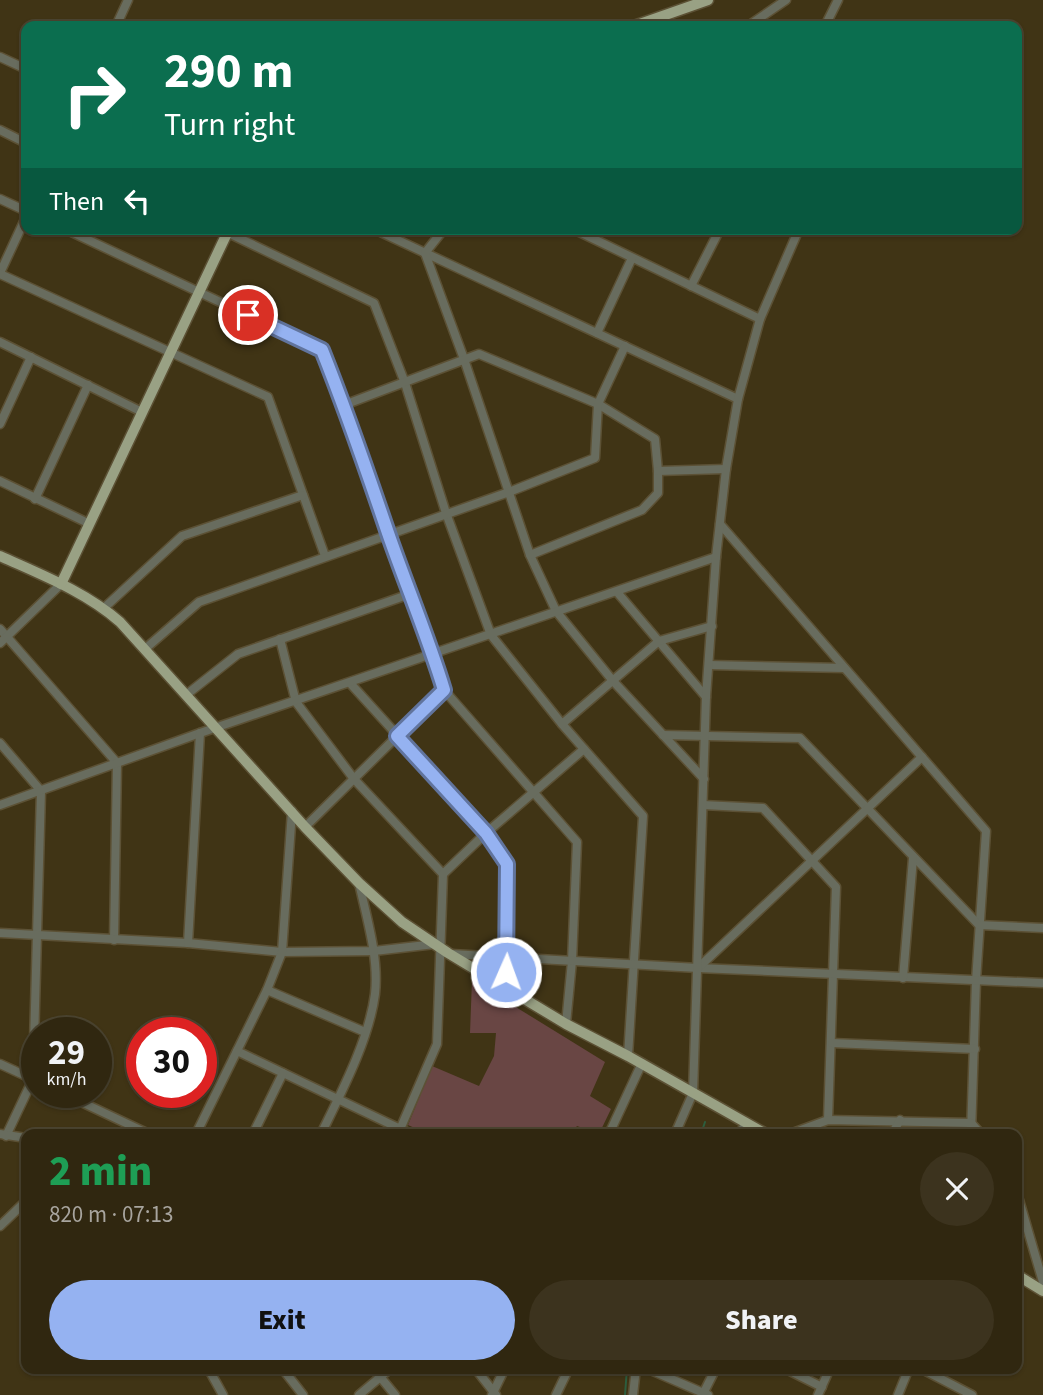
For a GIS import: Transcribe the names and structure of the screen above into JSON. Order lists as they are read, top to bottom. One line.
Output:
{"page":{"turn":["290 m","Turn right"],"then":"Then","speed":"29 km/h","limit":"30","heading":["2 min","820 m · 07:13"],"buttons":["Exit","Share"]}}
